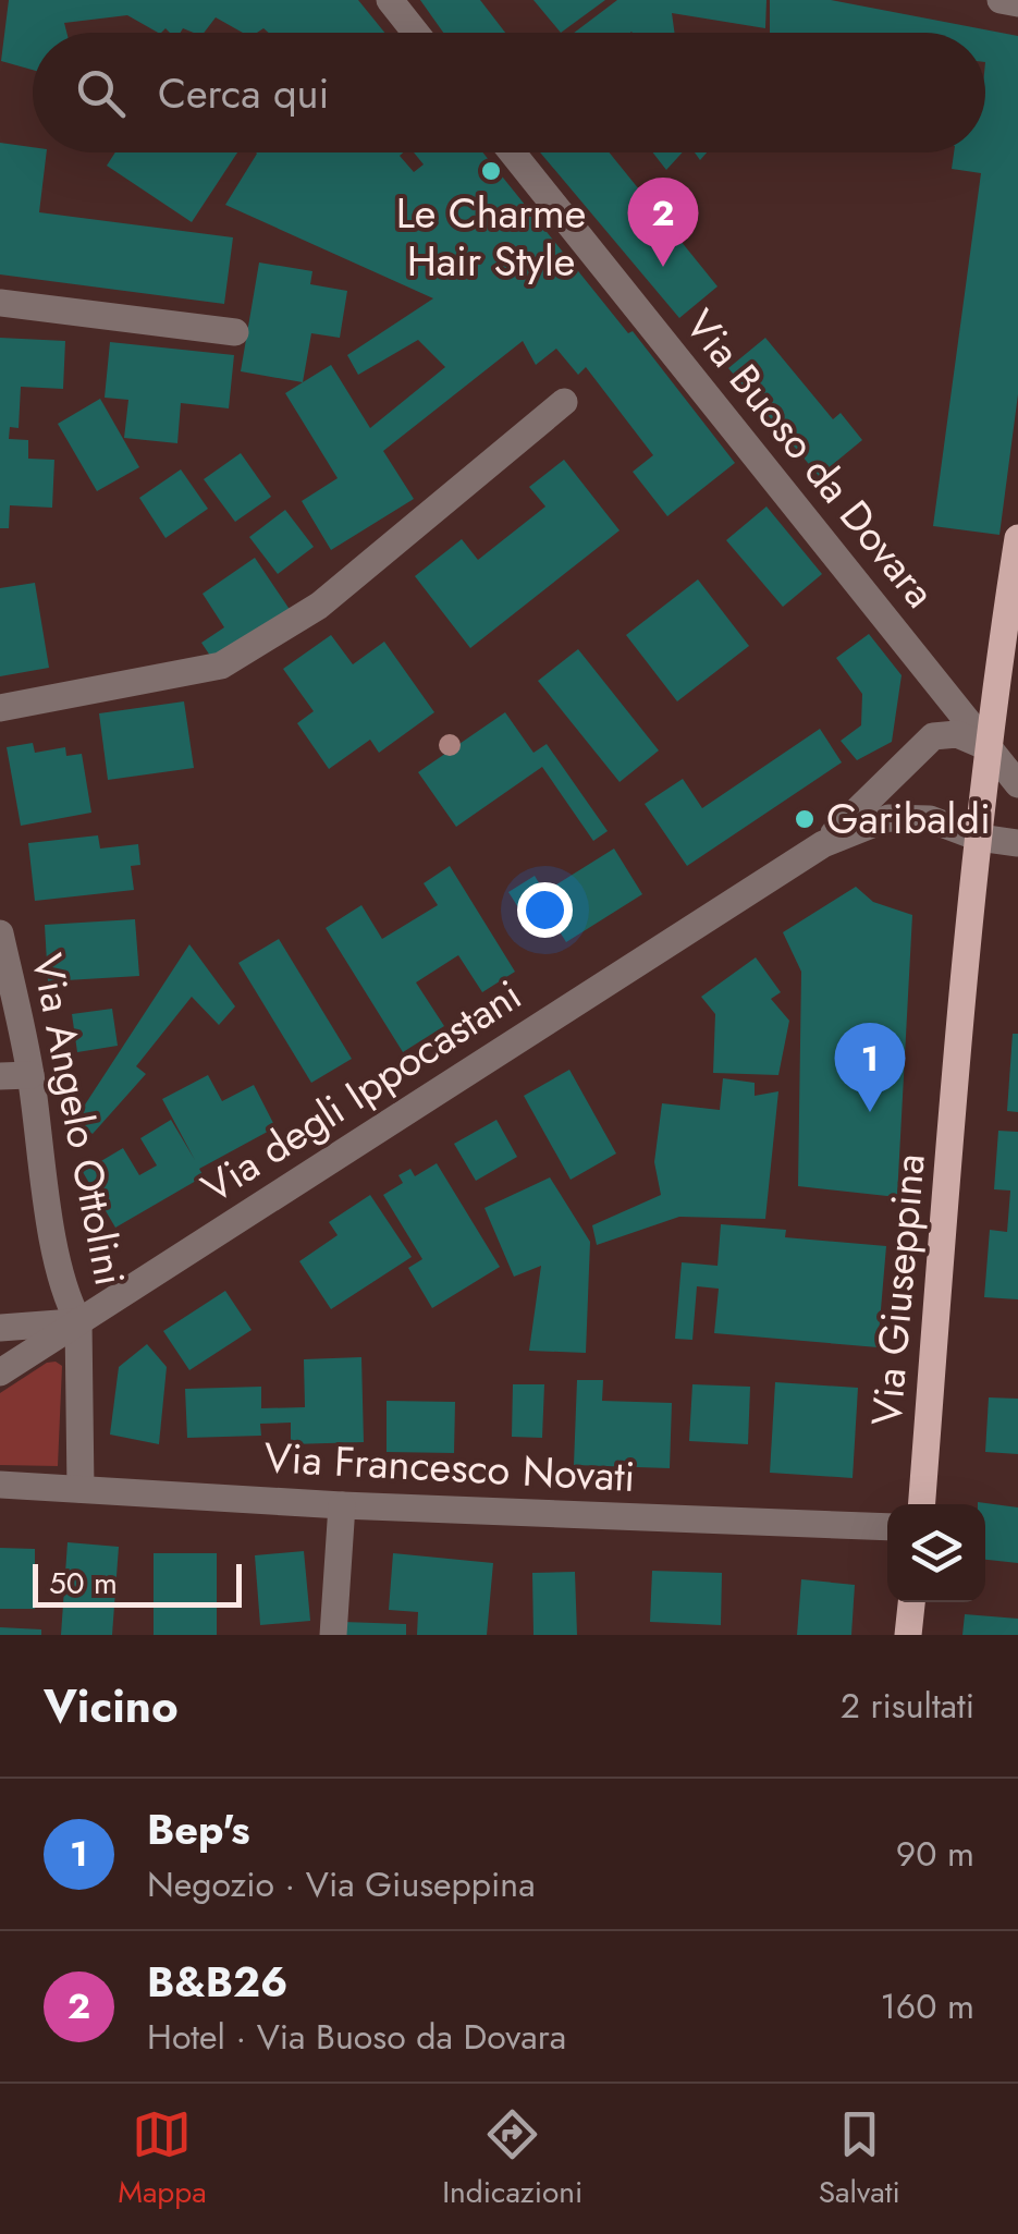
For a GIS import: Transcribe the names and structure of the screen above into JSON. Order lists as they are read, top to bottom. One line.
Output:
{"streets":{"main road":["Via Giuseppina"],"street":["Via Buoso da Dovara","Via degli Ippocastani","Via Angelo Ottolini","Via Francesco Novati"]},"crossings":[["Via Buoso da Dovara","Via degli Ippocastani"],["Via Buoso da Dovara","Via Giuseppina"],["Via degli Ippocastani","Via Angelo Ottolini"],["Via degli Ippocastani","Via Giuseppina"],["Via Angelo Ottolini","Via Francesco Novati"]],"places":["Le Charme Hair Style","Garibaldi"],"scale_bar":"50 m","page":{"search":"Cerca qui","pins":["2","1"],"scale":"50 m","heading":["Vicino","2 risultati"],"list":[{"mark":"1","name":"Bep's","note":"Negozio · Via Giuseppina","value":"90 m"},{"mark":"2","name":"B&B26","note":"Hotel · Via Buoso da Dovara","value":"160 m"}],"nav":["Mappa","Indicazioni","Salvati"]}}
